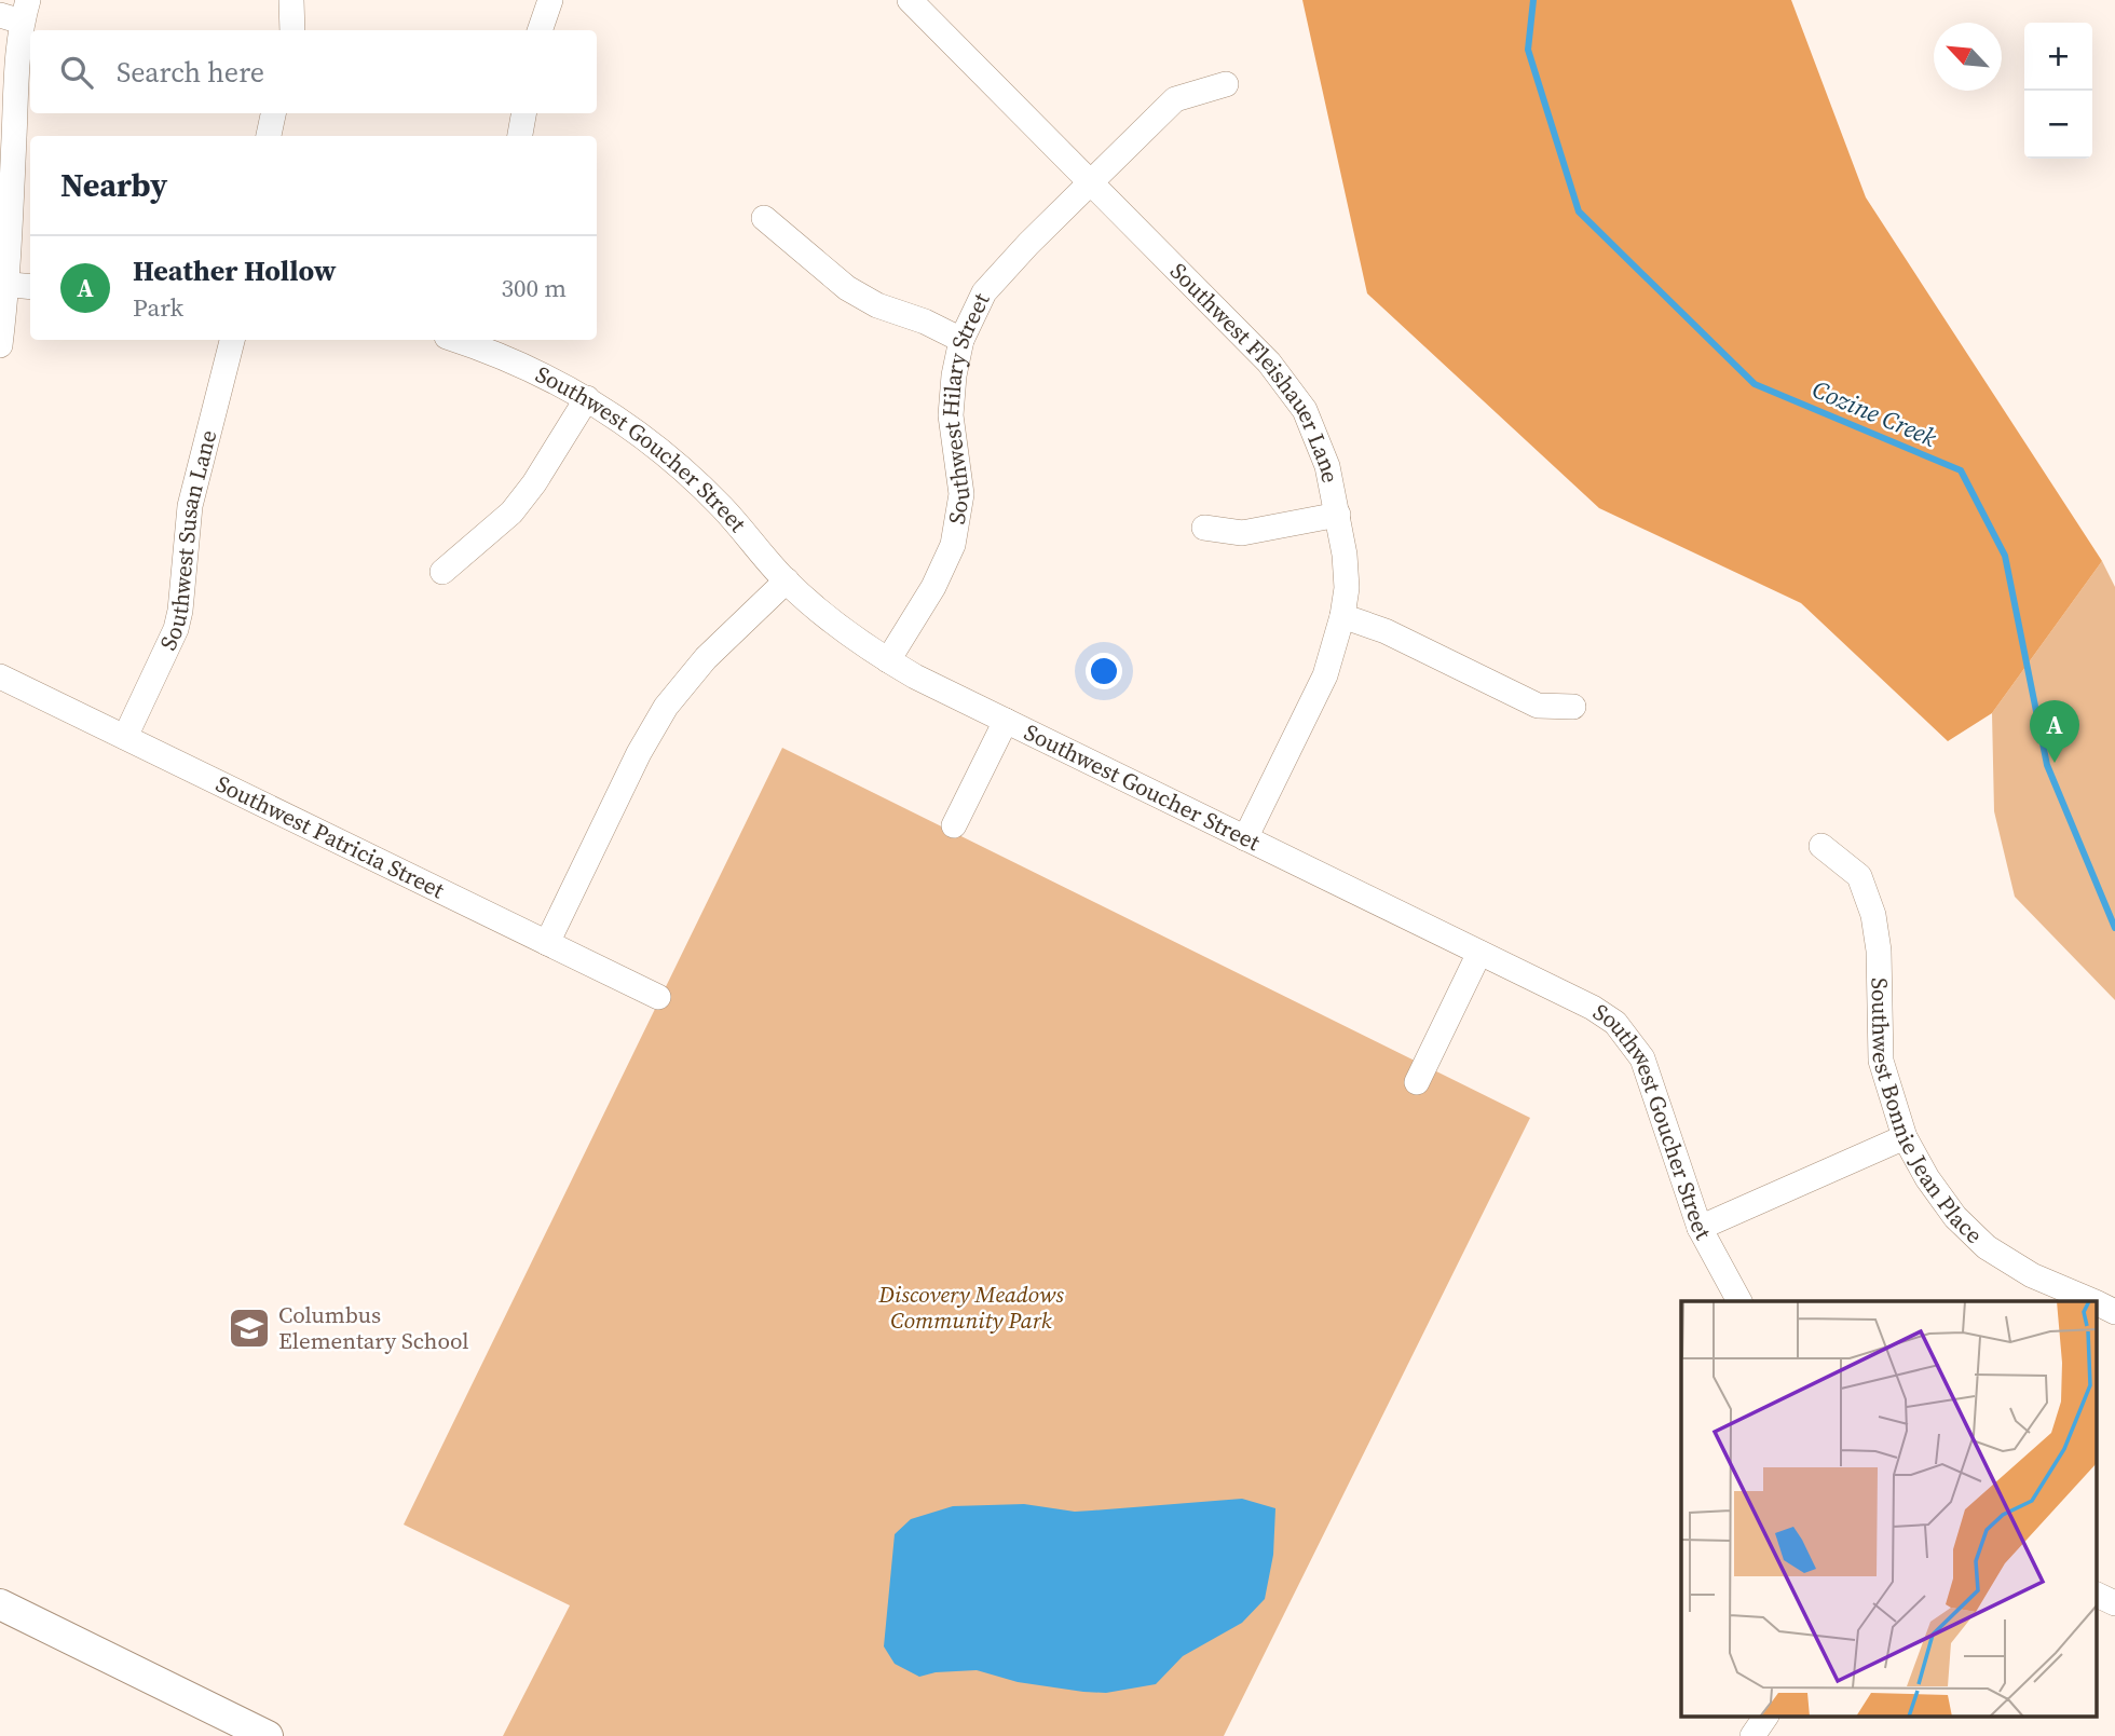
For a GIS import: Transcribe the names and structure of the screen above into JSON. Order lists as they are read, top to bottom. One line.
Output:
{"streets":{"street":["Southwest Fleishauer Lane","Southwest Hilary Street","Southwest Goucher Street","Southwest Susan Lane","Southwest Patricia Street","Southwest Bonnie Jean Place"]},"crossings":[["Southwest Fleishauer Lane","Southwest Hilary Street"],["Southwest Fleishauer Lane","Southwest Goucher Street"],["Southwest Hilary Street","Southwest Goucher Street"],["Southwest Susan Lane","Southwest Patricia Street"]],"water":["Cozine Creek"],"parks":["Discovery Meadows Community Park"],"places":{"school or university":["Columbus Elementary School"]},"north":"top left","page":{"map_buttons":["+","−"],"search":"Search here","heading":"Nearby","list":[{"mark":"A","name":"Heather Hollow","note":"Park","value":"300 m"}],"pins":"A"}}
